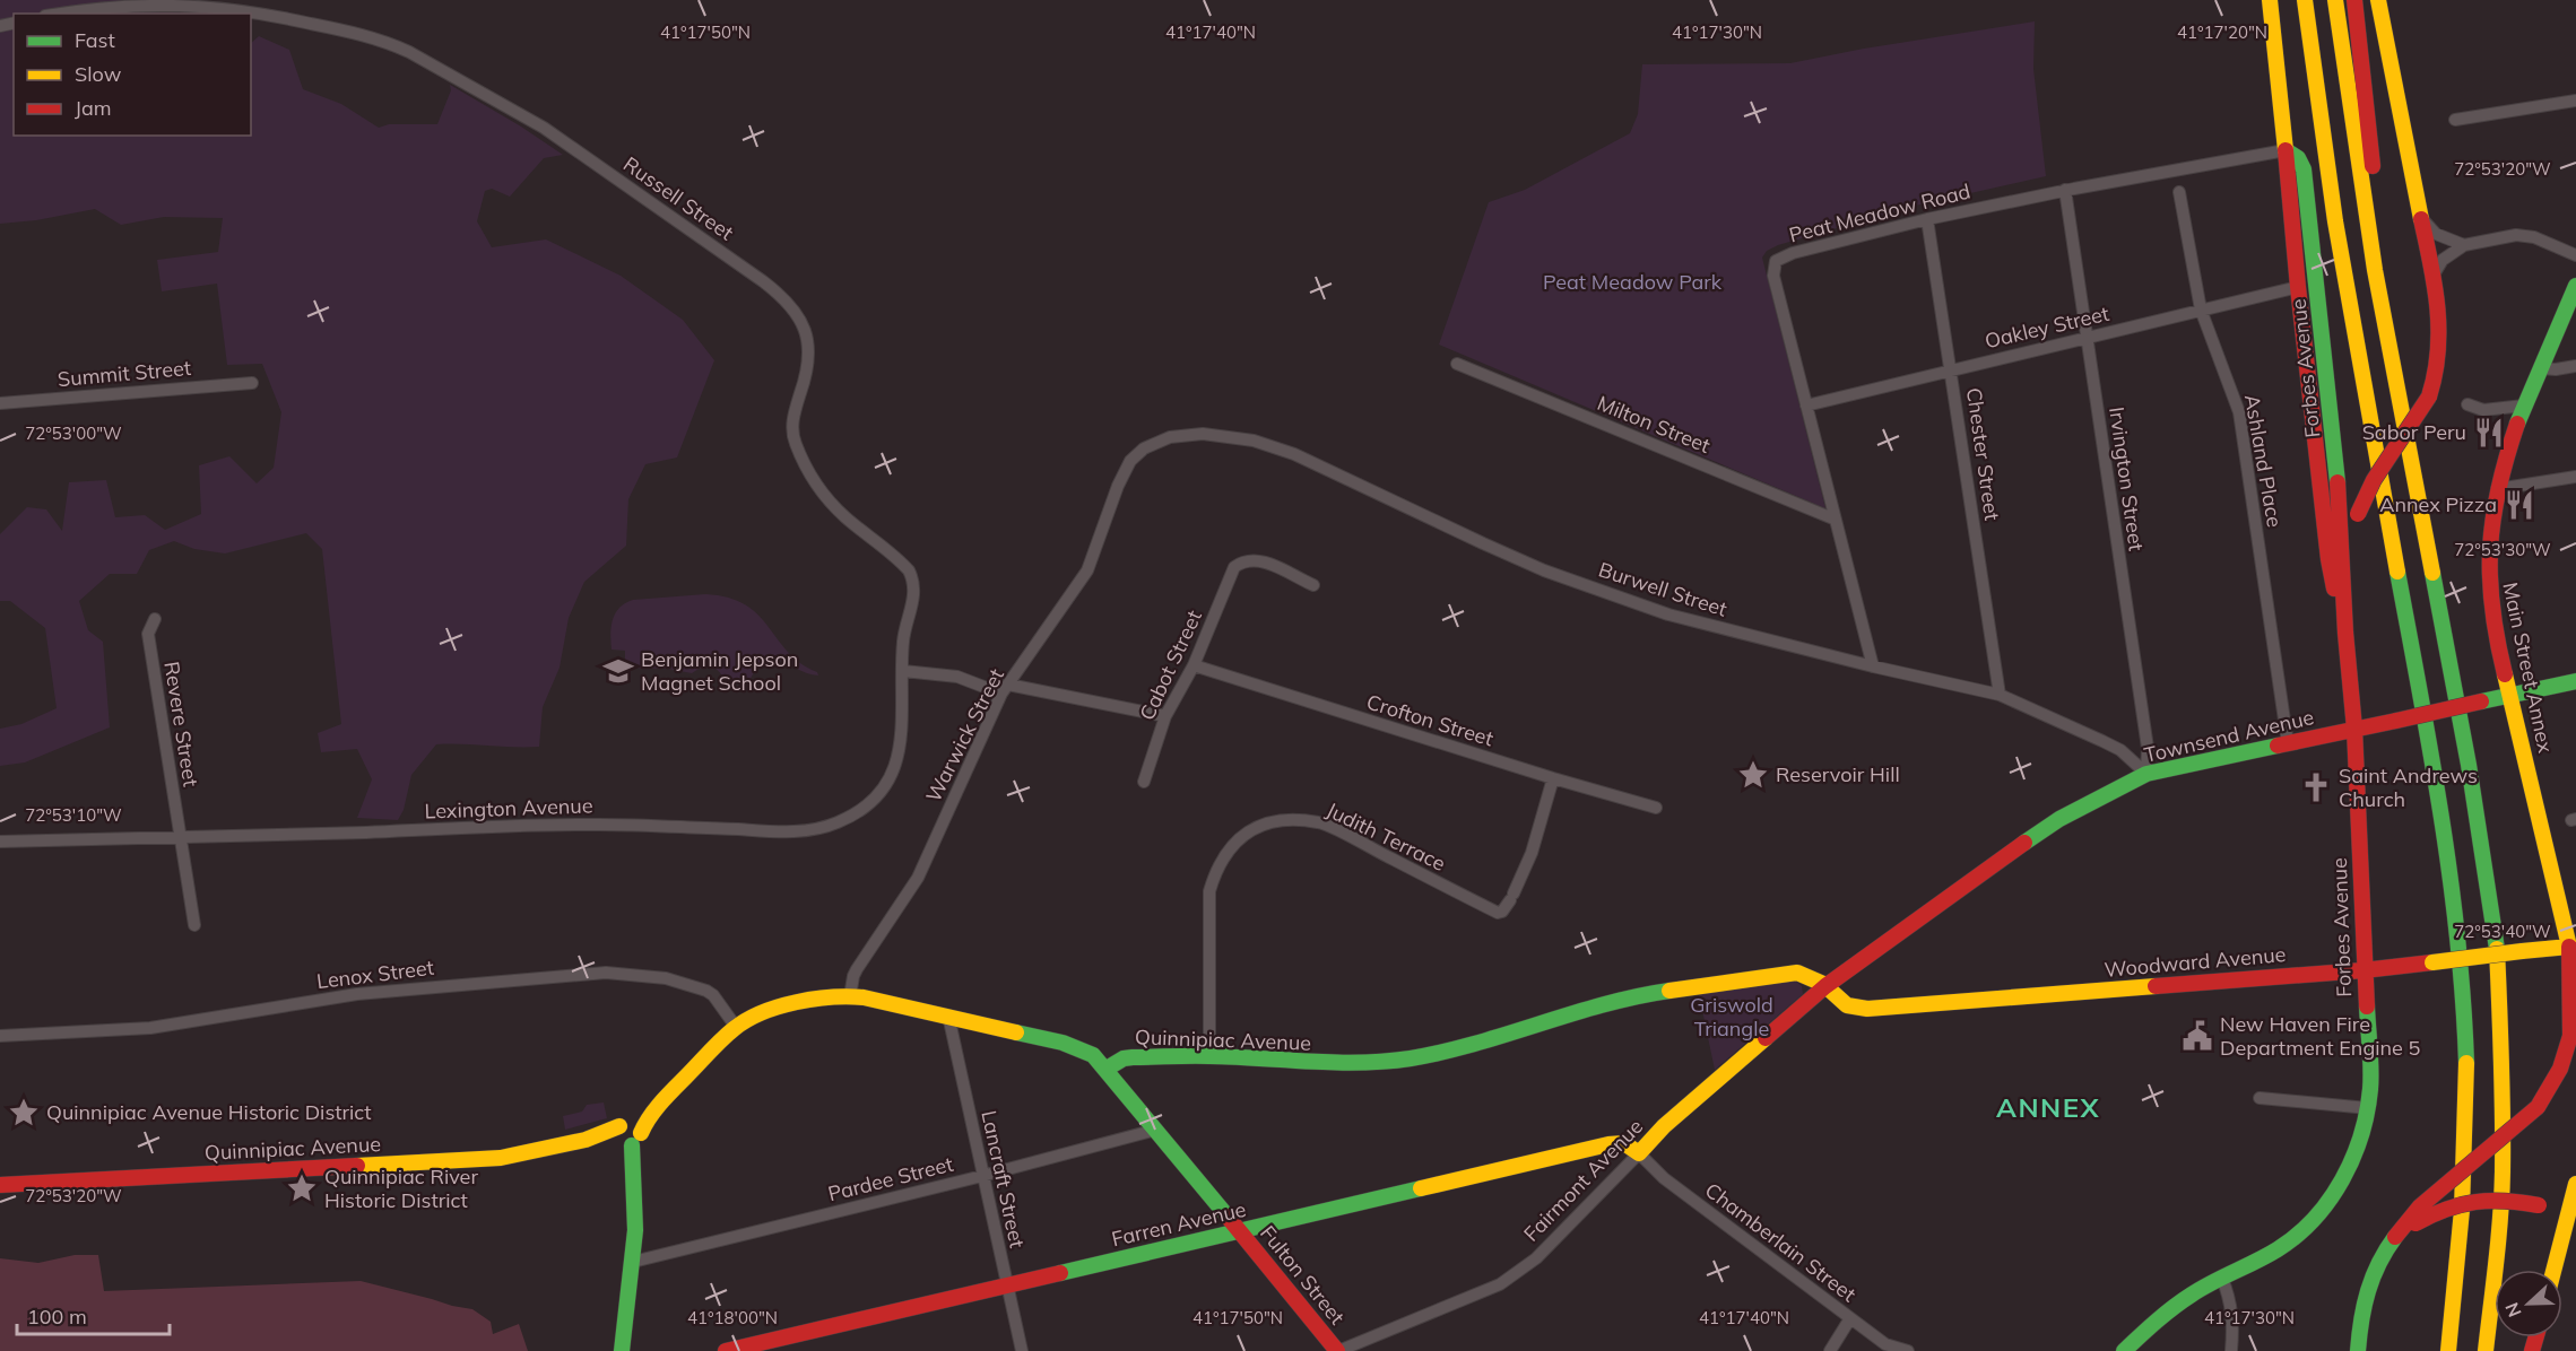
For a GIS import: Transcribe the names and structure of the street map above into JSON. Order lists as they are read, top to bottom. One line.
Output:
{"streets":{"main road":["Forbes Avenue","Main Street Annex","Townsend Avenue","Woodward Avenue","Quinnipiac Avenue","Fairmont Avenue","Farren Avenue","Fulton Street"],"street":["Russell Street","Peat Meadow Road","Oakley Street","Summit Street","Milton Street","Chester Street","Ashland Place","Irvington Street","Burwell Street","Cabot Street","Crofton Street","Revere Street","Warwick Street","Lexington Avenue","Judith Terrace","Lenox Street","Pardee Street","Lancraft Street","Chamberlain Street"]},"crossings":[["Russell Street","Lexington Avenue"],["Peat Meadow Road","Oakley Street"],["Peat Meadow Road","Forbes Avenue"],["Peat Meadow Road","Milton Street"],["Peat Meadow Road","Chester Street"],["Peat Meadow Road","Irvington Street"],["Peat Meadow Road","Burwell Street"],["Oakley Street","Forbes Avenue"],["Oakley Street","Chester Street"],["Oakley Street","Ashland Place"],["Oakley Street","Irvington Street"],["Forbes Avenue","Townsend Avenue"],["Forbes Avenue","Woodward Avenue"],["Chester Street","Burwell Street"],["Ashland Place","Townsend Avenue"],["Irvington Street","Burwell Street"],["Irvington Street","Townsend Avenue"],["Burwell Street","Warwick Street"],["Burwell Street","Townsend Avenue"],["Cabot Street","Crofton Street"],["Main Street Annex","Townsend Avenue"],["Main Street Annex","Woodward Avenue"],["Crofton Street","Judith Terrace"],["Revere Street","Lexington Avenue"],["Warwick Street","Quinnipiac Avenue"],["Townsend Avenue","Woodward Avenue"],["Townsend Avenue","Quinnipiac Avenue"],["Townsend Avenue","Fairmont Avenue"],["Judith Terrace","Quinnipiac Avenue"],["Woodward Avenue","Quinnipiac Avenue"],["Woodward Avenue","Fairmont Avenue"],["Lenox Street","Quinnipiac Avenue"],["Quinnipiac Avenue","Lancraft Street"],["Quinnipiac Avenue","Fairmont Avenue"],["Quinnipiac Avenue","Fulton Street"],["Pardee Street","Lancraft Street"],["Pardee Street","Fulton Street"],["Lancraft Street","Farren Avenue"],["Fairmont Avenue","Farren Avenue"],["Fairmont Avenue","Chamberlain Street"],["Fairmont Avenue","Fulton Street"],["Farren Avenue","Chamberlain Street"],["Farren Avenue","Fulton Street"]],"districts":["ANNEX"],"parks":["Peat Meadow Park","Griswold Triangle"],"places":{"restaurant":["Sabor Peru","Annex Pizza"],"school or university":["Benjamin Jepson Magnet School"],"place":["Reservoir Hill","Quinnipiac Avenue Historic District","Quinnipiac River Historic District"],"church":["Saint Andrews Church"],"public building":["New Haven Fire Department Engine 5"]},"legend":["Fast","Slow","Jam"],"scale_bar":"100 m","north":"left","coordinates":["41°17'50\"N","41°17'40\"N","41°17'30\"N","41°17'20\"N","72°53'20\"W","72°53'00\"W","72°53'30\"W","72°53'10\"W","72°53'40\"W","41°18'00\"N"]}
